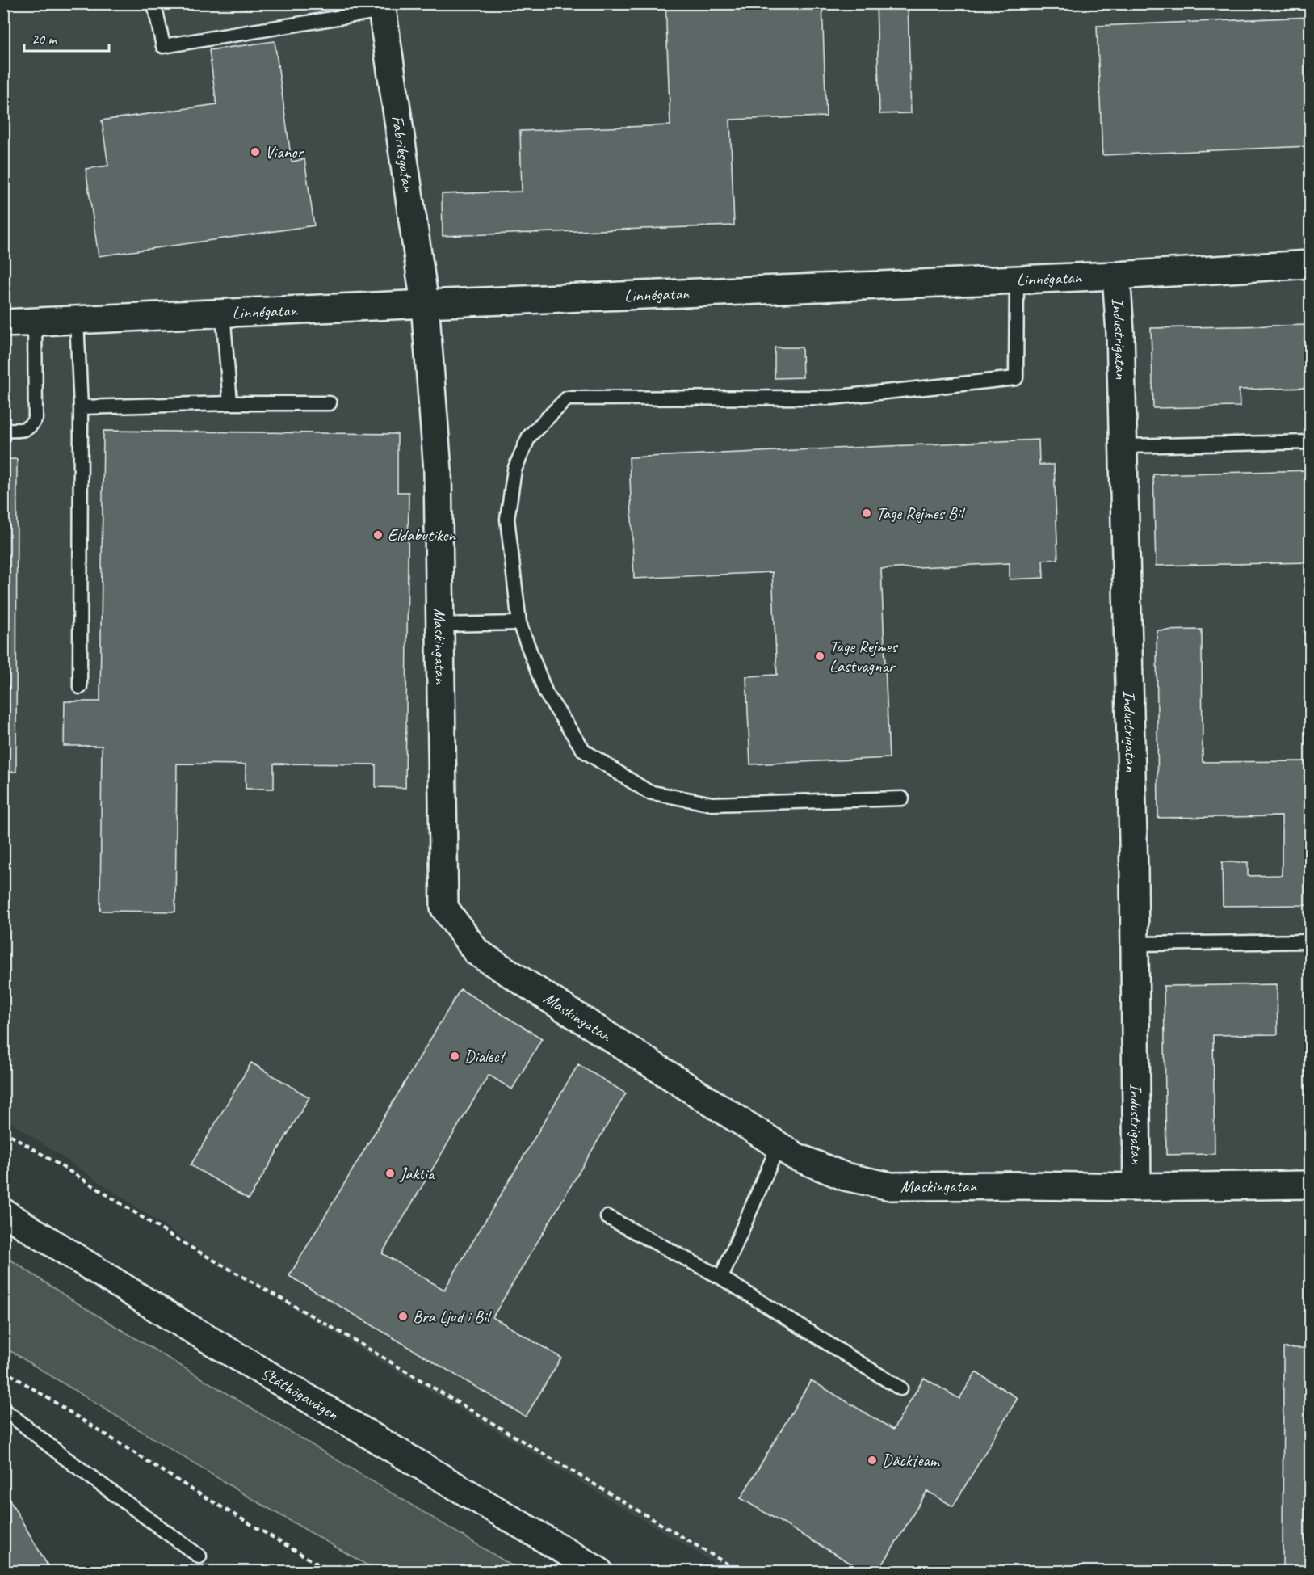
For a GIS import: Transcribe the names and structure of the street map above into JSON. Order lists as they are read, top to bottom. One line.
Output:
{"streets":{"street":["Fabriksgatan","Linnégatan","Industrigatan","Maskingatan","Ståthögavägen"]},"crossings":[["Fabriksgatan","Linnégatan"],["Fabriksgatan","Maskingatan"],["Linnégatan","Industrigatan"],["Linnégatan","Maskingatan"],["Industrigatan","Maskingatan"]],"places":["Vianor","Tage Rejmes Bil","Eldabutiken","Tage Rejmes Lastvagnar","Dialect","Jaktia","Bra Ljud i Bil","Däckteam"],"scale_bar":"20 m"}
